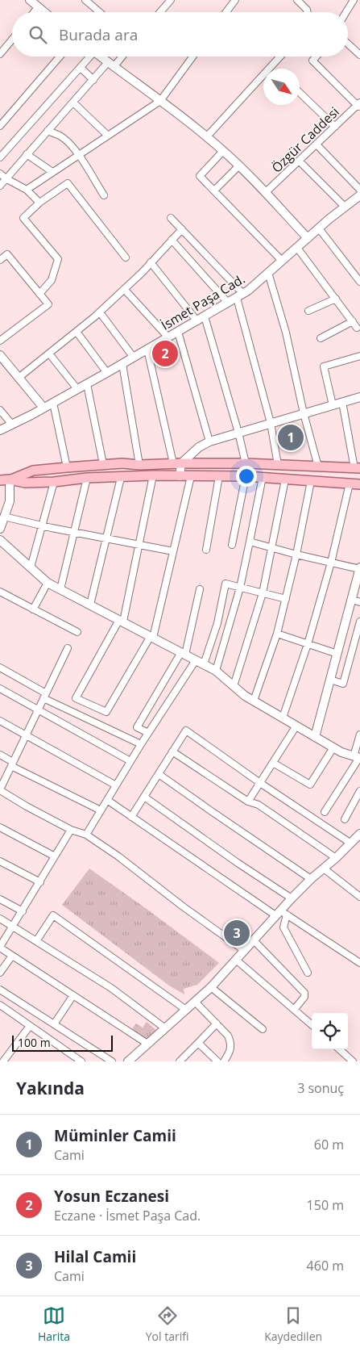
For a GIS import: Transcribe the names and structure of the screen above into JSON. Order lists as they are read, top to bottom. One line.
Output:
{"streets":{"street":["Özgür Caddesi","İsmet Paşa Cad."]},"scale_bar":"100 m","north":"bottom right","page":{"search":"Burada ara","pins":["2","1","3"],"scale":"100 m","heading":["Yakında","3 sonuç"],"list":[{"mark":"1","name":"Müminler Camii","note":"Cami","value":"60 m"},{"mark":"2","name":"Yosun Eczanesi","note":"Eczane · İsmet Paşa Cad.","value":"150 m"},{"mark":"3","name":"Hilal Camii","note":"Cami","value":"460 m"}],"nav":["Harita","Yol tarifi","Kaydedilen"]}}
